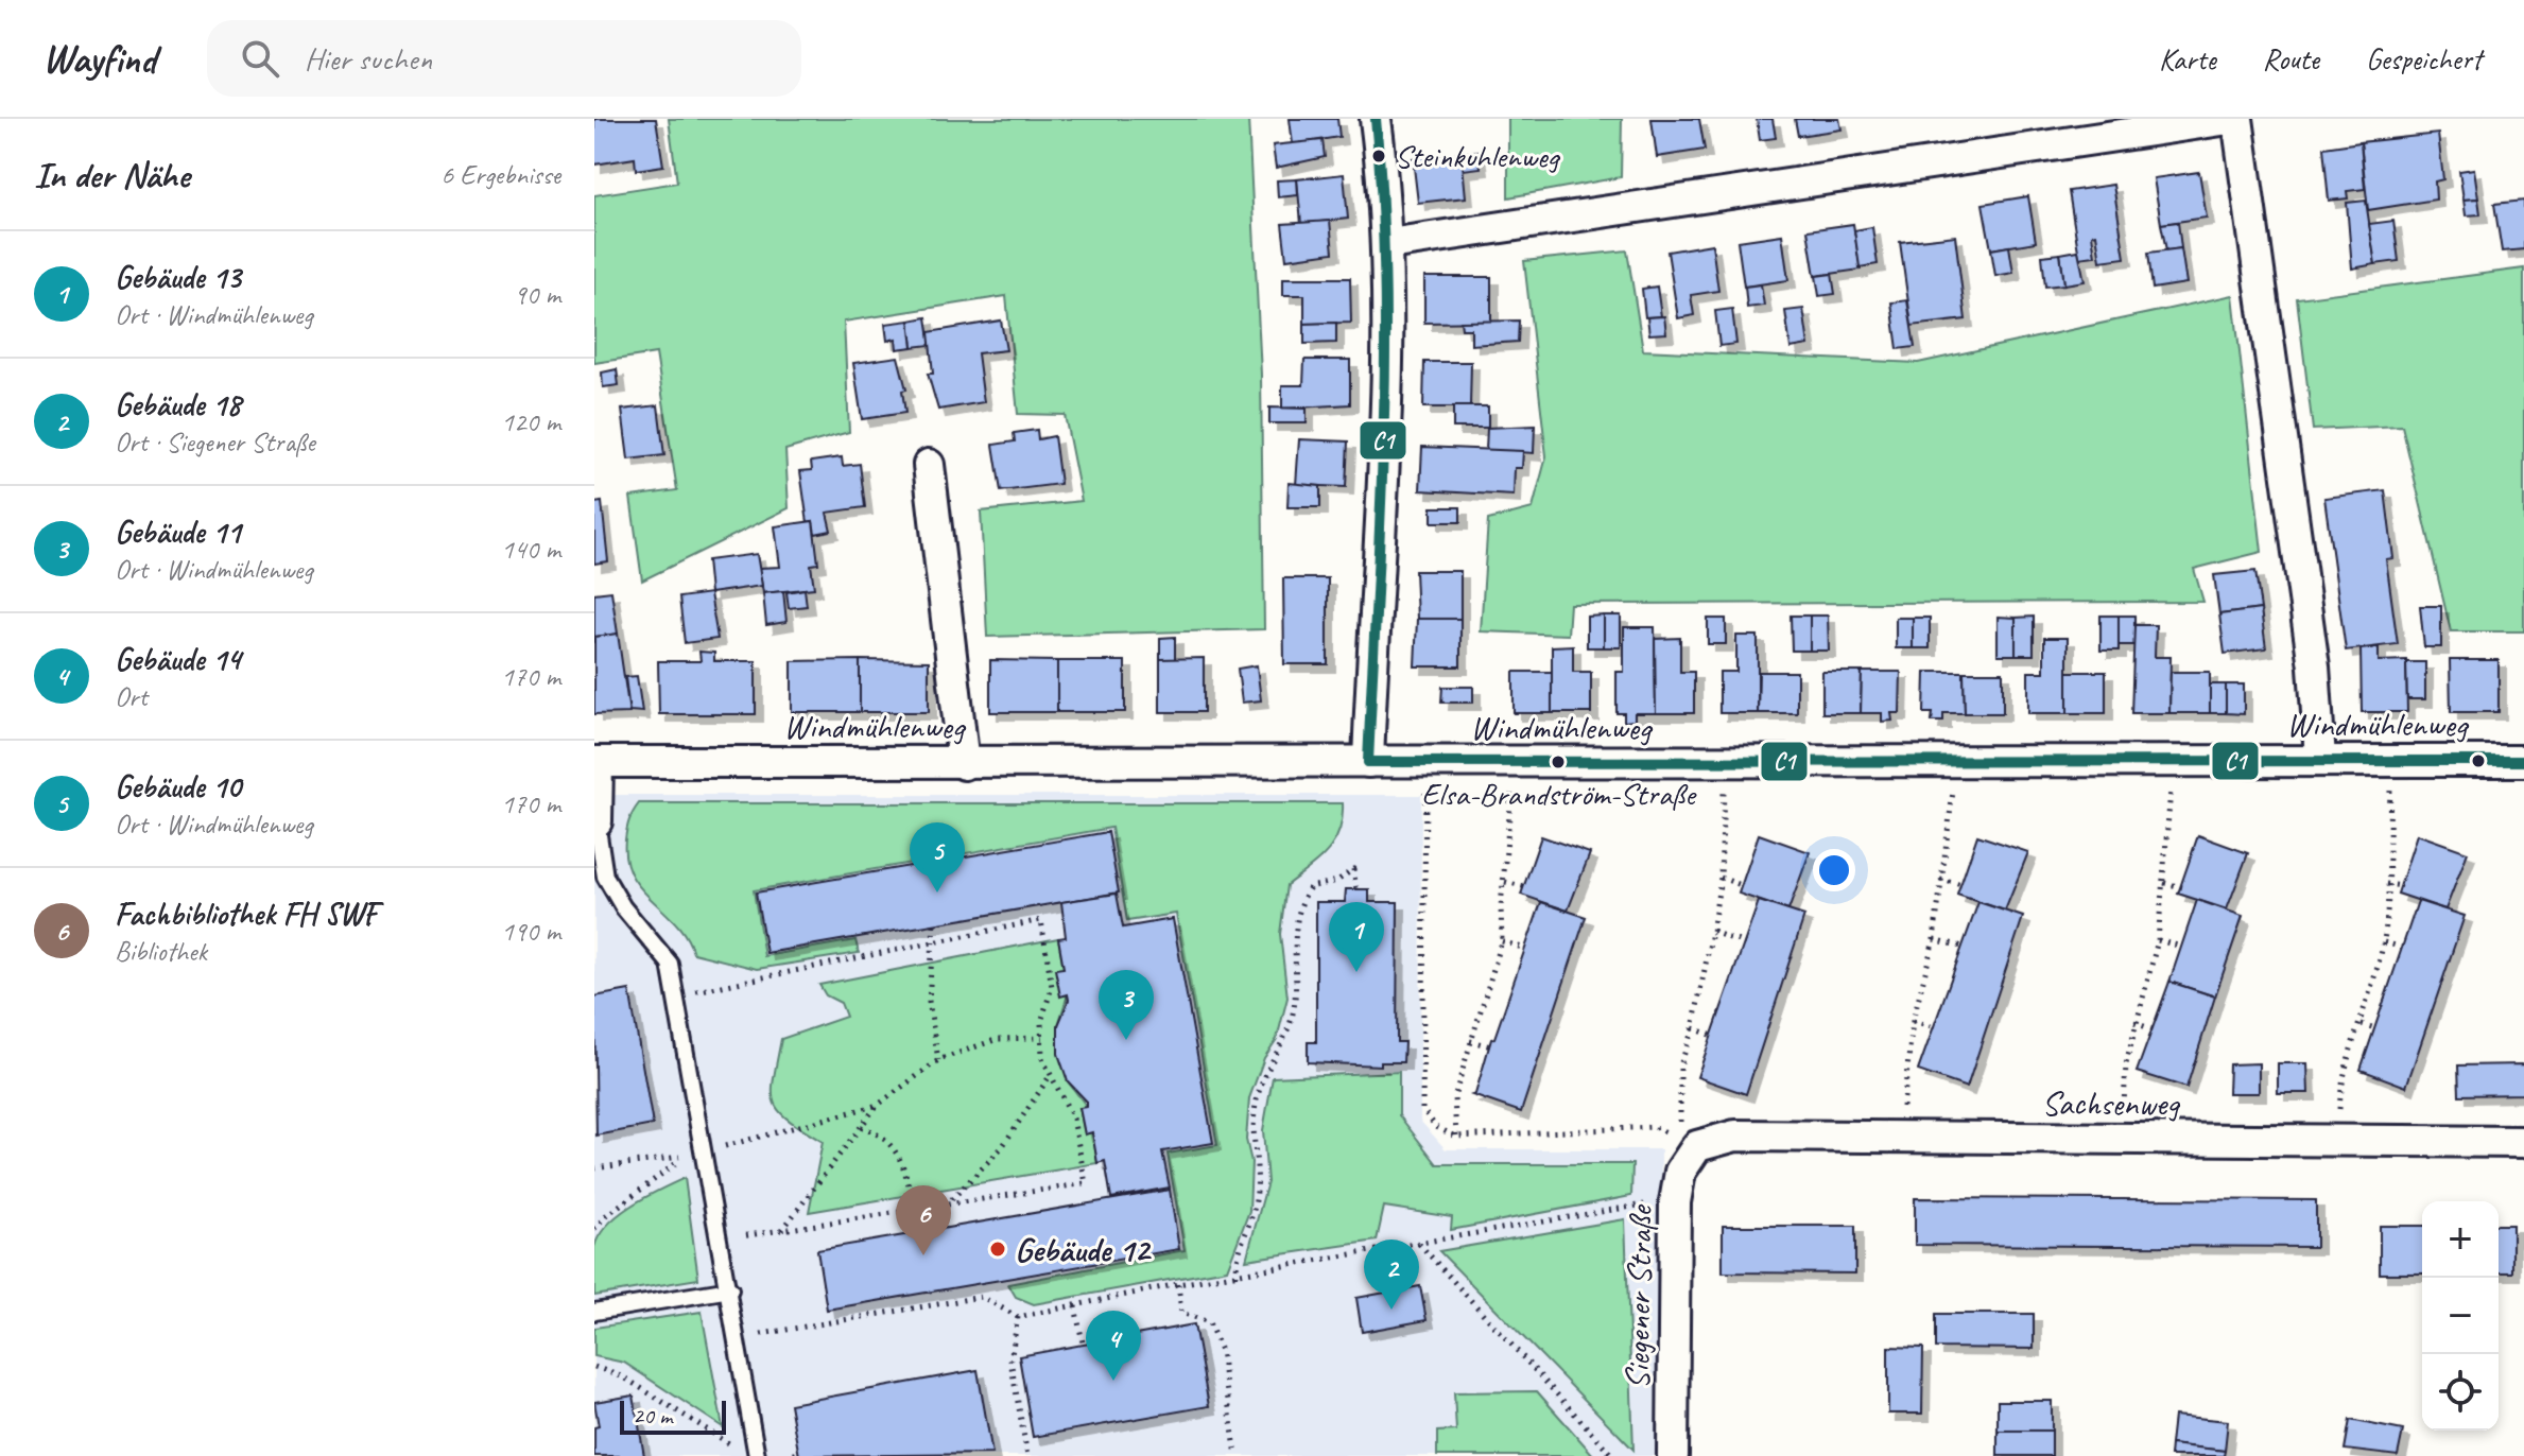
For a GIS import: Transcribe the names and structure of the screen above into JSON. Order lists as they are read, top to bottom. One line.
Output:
{"streets":{"street":["Windmühlenweg","Sachsenweg","Siegener Straße"]},"crossings":[["Sachsenweg","Siegener Straße"]],"places":["Steinkuhlenweg","Elsa-Brandström-Straße","Gebäude 12"],"lines":["transit line C1"],"scale_bar":"20 m","page":{"header":"Wayfind","search":"Hier suchen","nav":["Karte","Route","Gespeichert"],"heading":["In der Nähe","6 Ergebnisse"],"list":[{"mark":"1","name":"Gebäude 13","note":"Ort · Windmühlenweg","value":"90 m"},{"mark":"2","name":"Gebäude 18","note":"Ort · Siegener Straße","value":"120 m"},{"mark":"3","name":"Gebäude 11","note":"Ort · Windmühlenweg","value":"140 m"},{"mark":"4","name":"Gebäude 14","note":"Ort","value":"170 m"},{"mark":"5","name":"Gebäude 10","note":"Ort · Windmühlenweg","value":"170 m"},{"mark":"6","name":"Fachbibliothek FH SWF","note":"Bibliothek","value":"190 m"}],"pins":["5","1","3","6","2","4"],"map_buttons":["+","−"],"scale":"20 m"}}
